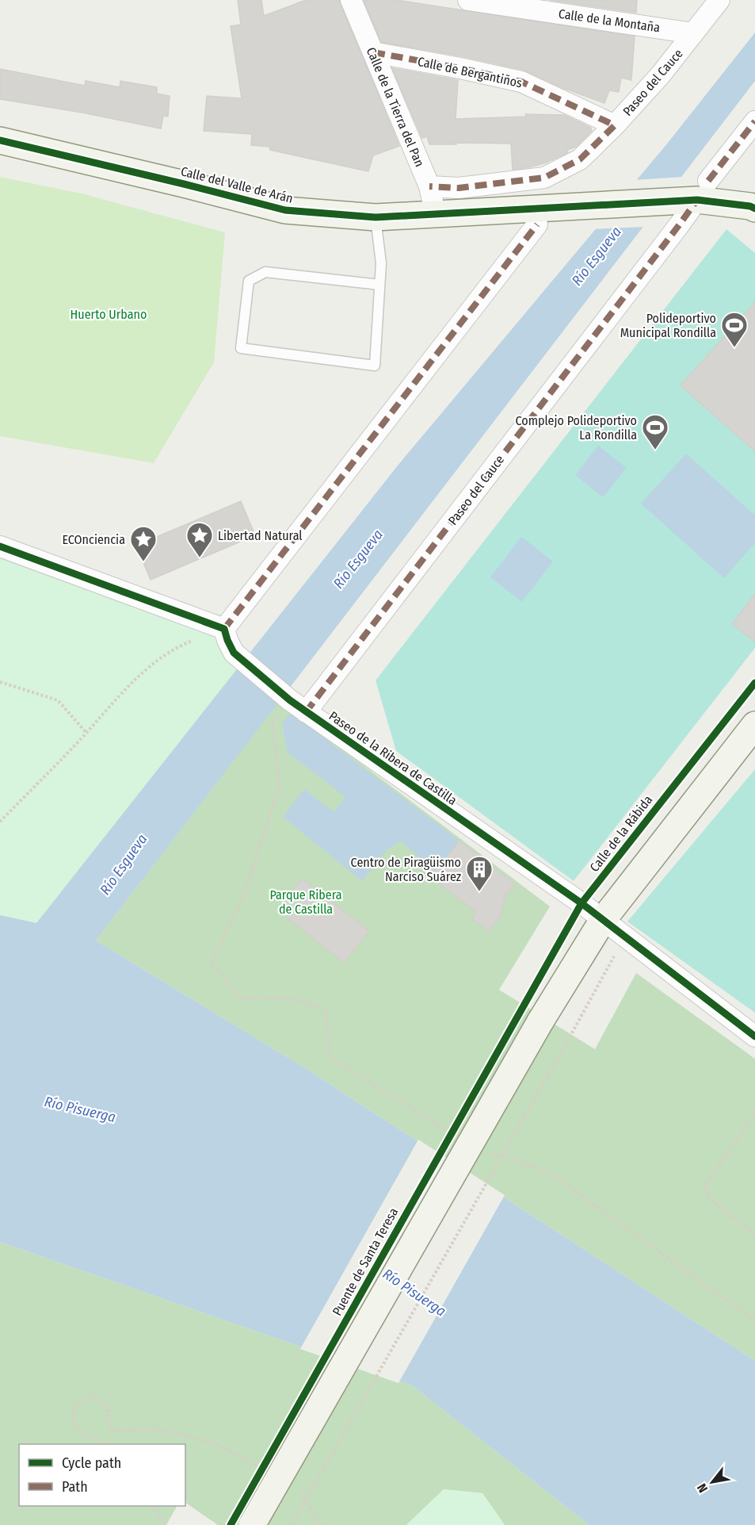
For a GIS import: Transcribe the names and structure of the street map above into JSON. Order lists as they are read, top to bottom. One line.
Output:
{"streets":{"main road":["Calle del Valle de Arán"],"street":["Calle de la Montaña","Calle de Bergantiños","Paseo del Cauce","Calle de la Tierra del Pan","Paseo de la Ribera de Castilla"],"cycle path":["Calle de la Rábida"]},"crossings":[["Calle de la Montaña","Paseo del Cauce"],["Calle de Bergantiños","Paseo del Cauce"],["Calle de Bergantiños","Calle de la Tierra del Pan"],["Paseo del Cauce","Calle de la Tierra del Pan"],["Paseo del Cauce","Calle del Valle de Arán"],["Paseo del Cauce","Paseo de la Ribera de Castilla"],["Calle de la Tierra del Pan","Calle del Valle de Arán"]],"water":["Río Esgueva","Río Pisuerga"],"parks":["Huerto Urbano","Parque Ribera de Castilla"],"places":{"sports":["Polideportivo Municipal Rondilla","Complejo Polideportivo La Rondilla"],"place":["Libertad Natural","ECOnciencia"],"building":["Centro de Piragüismo Narciso Suárez"]},"legend":["Cycle path","Path"],"north":"bottom left"}
